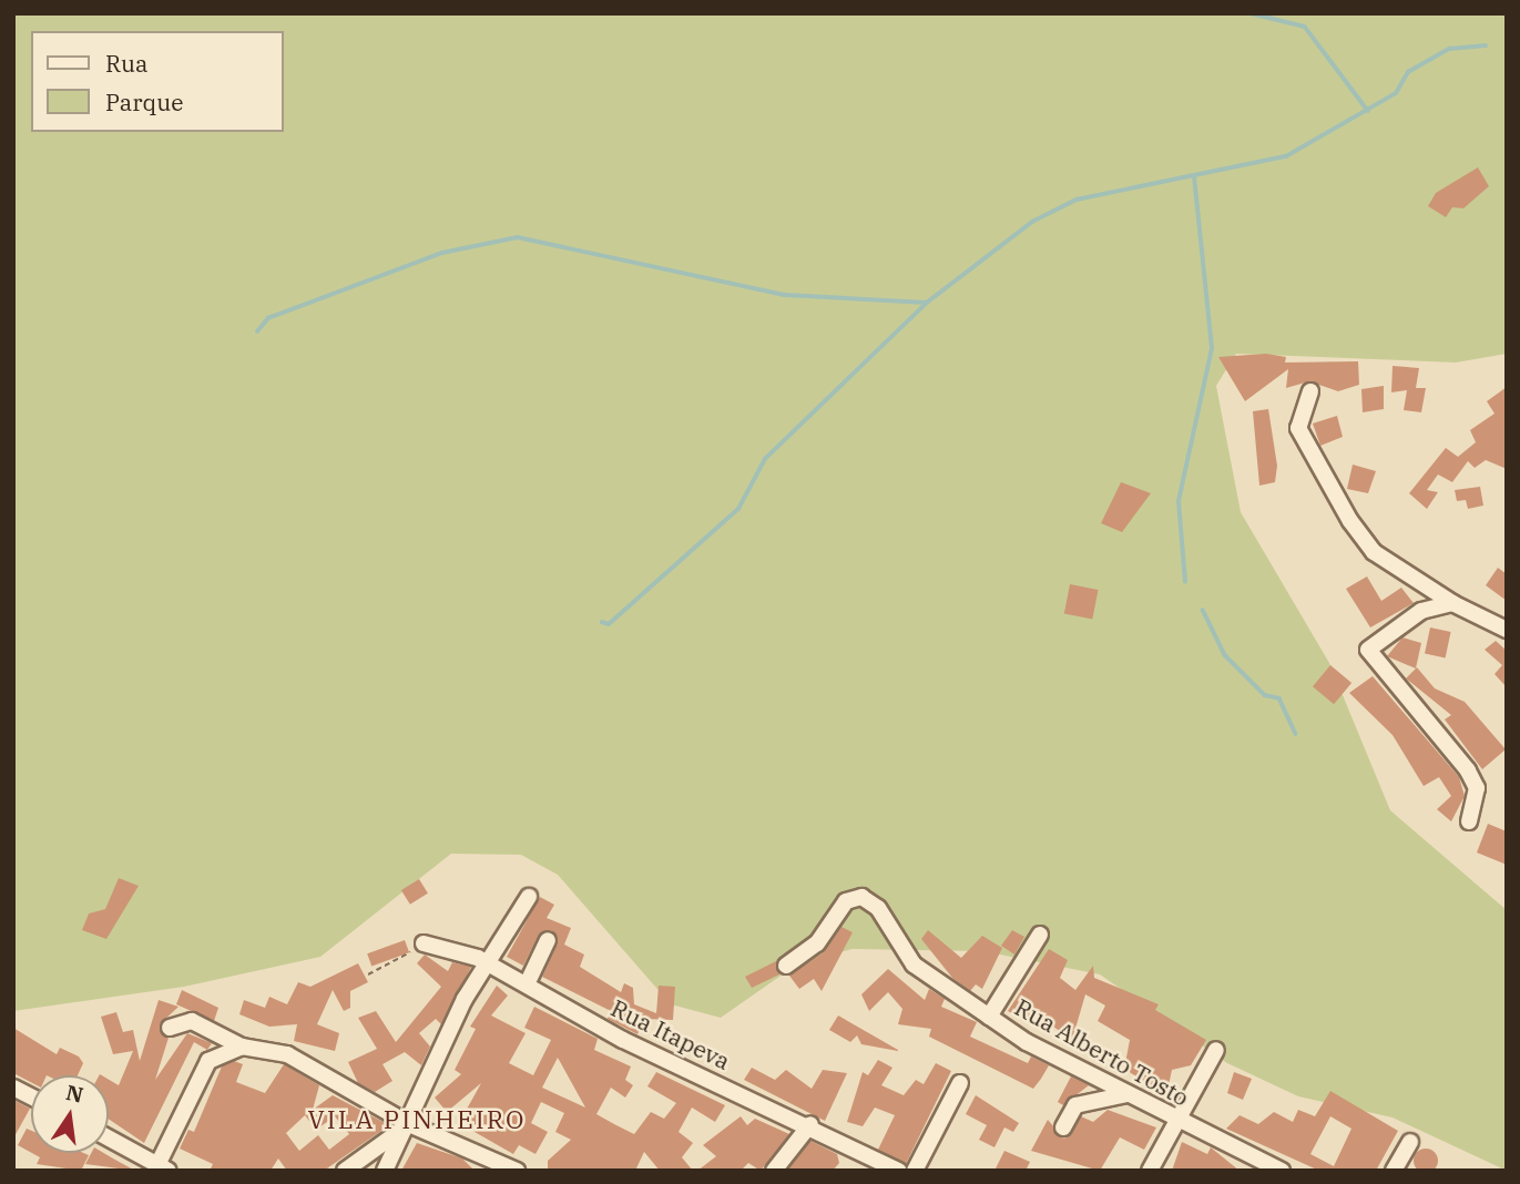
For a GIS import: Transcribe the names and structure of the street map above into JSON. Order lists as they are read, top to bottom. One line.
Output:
{"streets":{"street":["Rua Itapeva","Rua Alberto Tosto"]},"districts":["VILA PINHEIRO"],"legend":["Rua","Parque"],"north":"top"}
